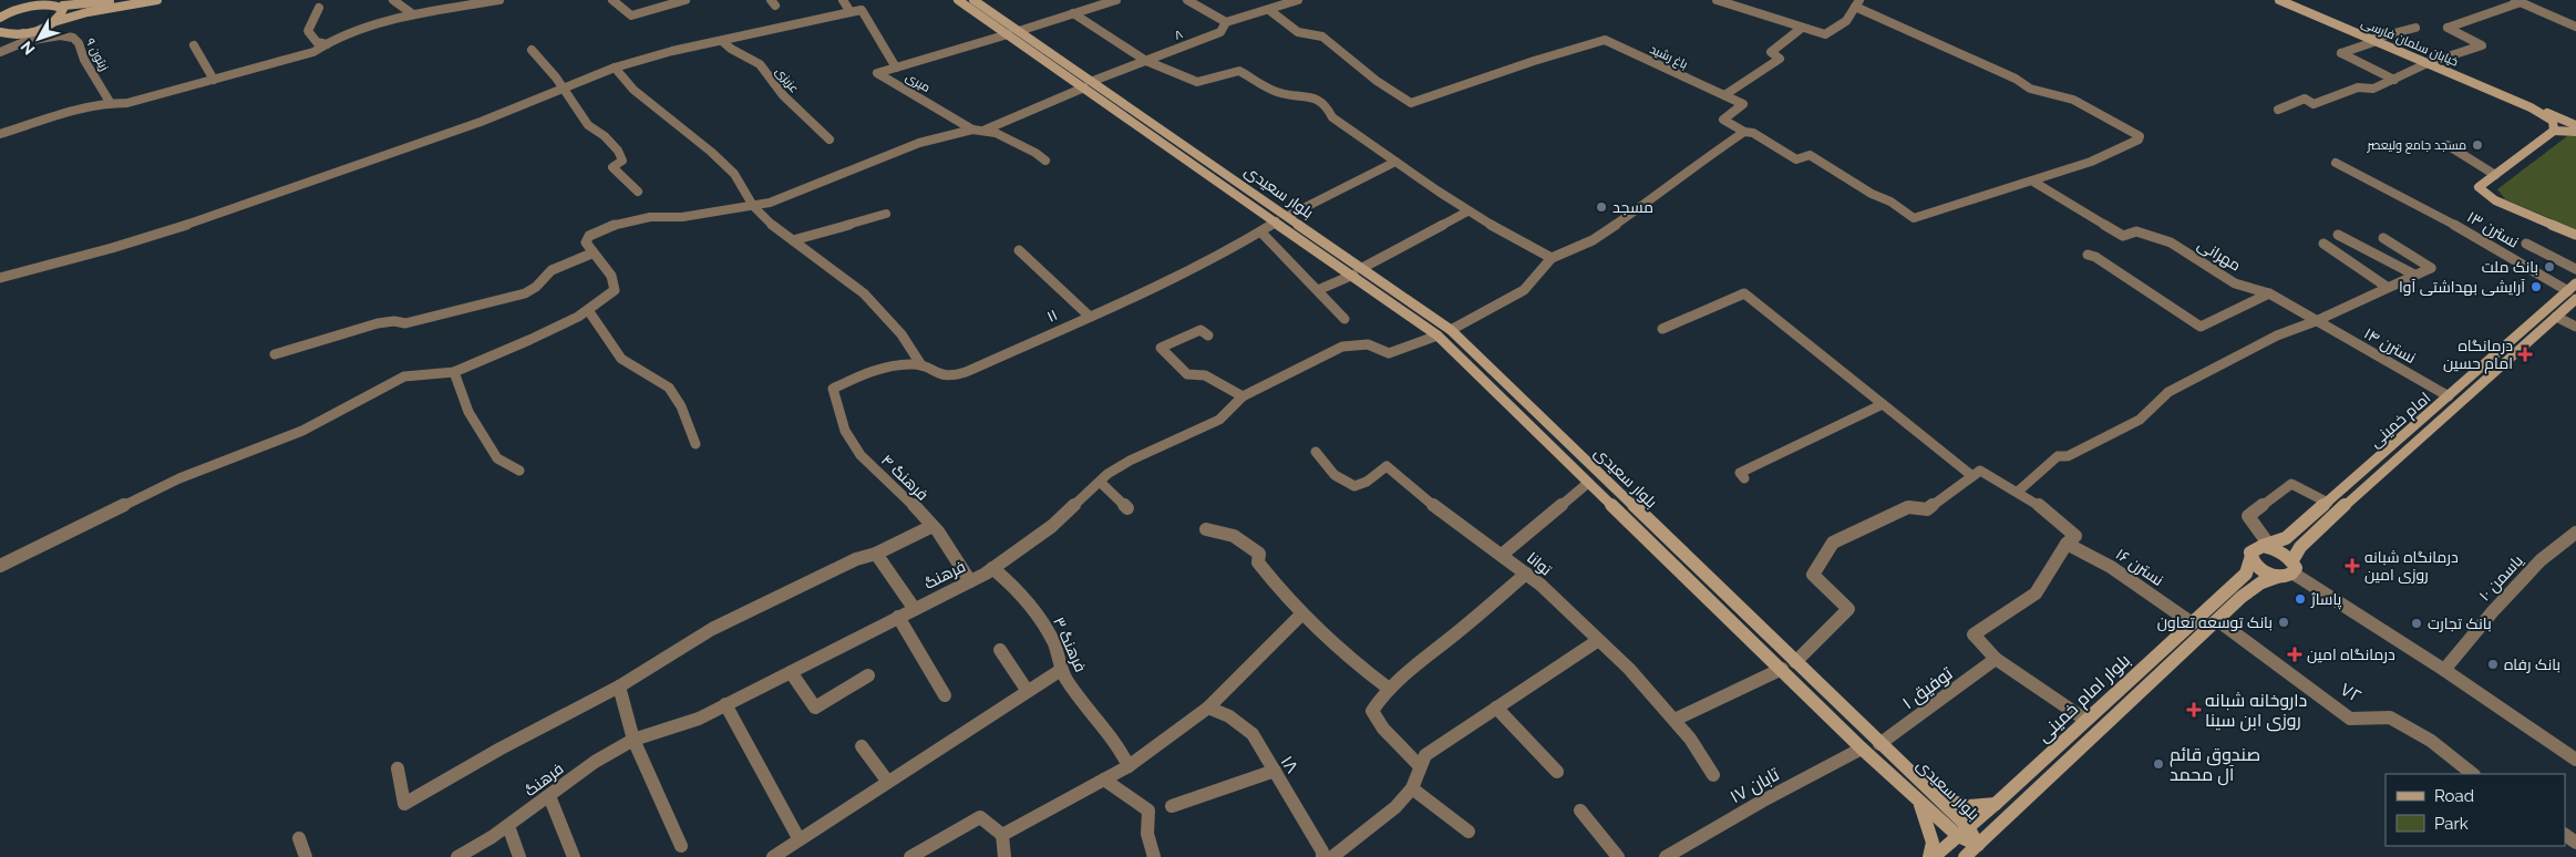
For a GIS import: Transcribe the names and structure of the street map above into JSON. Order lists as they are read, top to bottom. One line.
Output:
{"streets":{"main road":["خیابان سلمان فارسی","بلوار سعیدی","امام خمینی","بلوار امام خمینی"],"street":["۸","زیتون ۹","باغ رشید","عزیزی","میری","نسترن ۱۳","مهرانی","۱۱","نسترن ۱۴","فرهنگ ۴","توانا","نسترن ۱۶","فرهنگ","یاسمن ۱۰","فرهنگ ۳","توفیق ۱","۷۲","۱۸","تابان ۱۷"]},"crossings":[["۸","باغ رشید"],["۸","بلوار سعیدی"],["بلوار سعیدی","۱۱"],["بلوار سعیدی","فرهنگ"],["بلوار سعیدی","توفیق ۱"],["بلوار سعیدی","بلوار امام خمینی"],["بلوار سعیدی","تابان ۱۷"],["نسترن ۱۳","امام خمینی"],["مهرانی","نسترن ۱۴"],["۱۱","فرهنگ ۴"],["نسترن ۱۴","امام خمینی"],["امام خمینی","بلوار امام خمینی"],["فرهنگ ۴","فرهنگ"],["نسترن ۱۶","بلوار امام خمینی"],["فرهنگ","فرهنگ ۳"]],"places":{"other":["مسجد جامع ولیعصر","مسجد","بانک ملت","آرایشی بهداشتی آوا","پاساژ","بانک توسعه تعاون","بانک تجارت","بانک رفاه","صندوق قائم آل محمد"],"health":["درمانگاه امام حسین","درمانگاه شبانه روزی امین","درمانگاه امین","داروخانه شبانه روزی ابن سینا"]},"legend":["Road","Park"],"north":"bottom left"}
